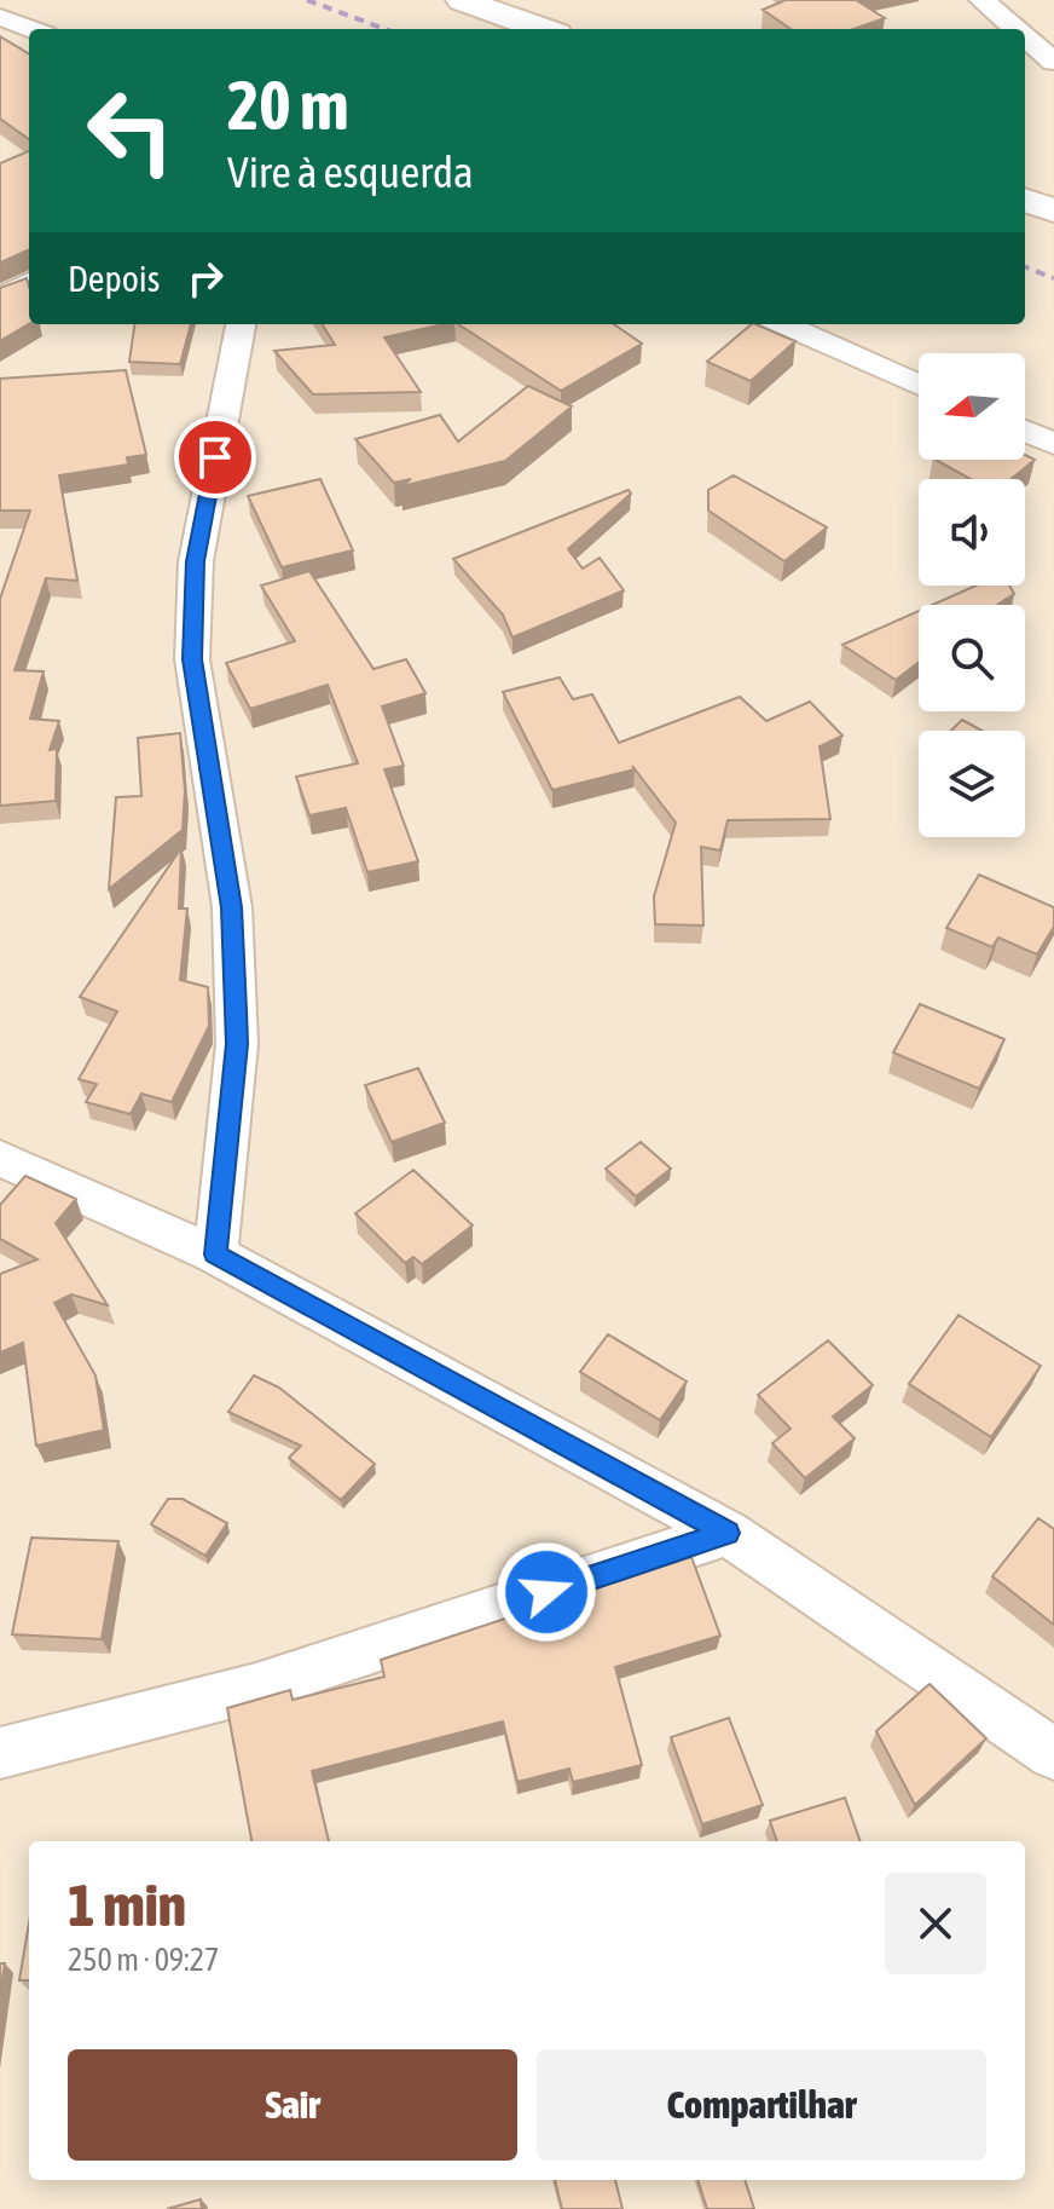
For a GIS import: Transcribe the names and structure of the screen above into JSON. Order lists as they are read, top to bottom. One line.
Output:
{"north":"left","page":{"turn":["20 m","Vire à esquerda"],"then":"Depois","heading":["1 min","250 m · 09:27"],"buttons":["Sair","Compartilhar"]}}
